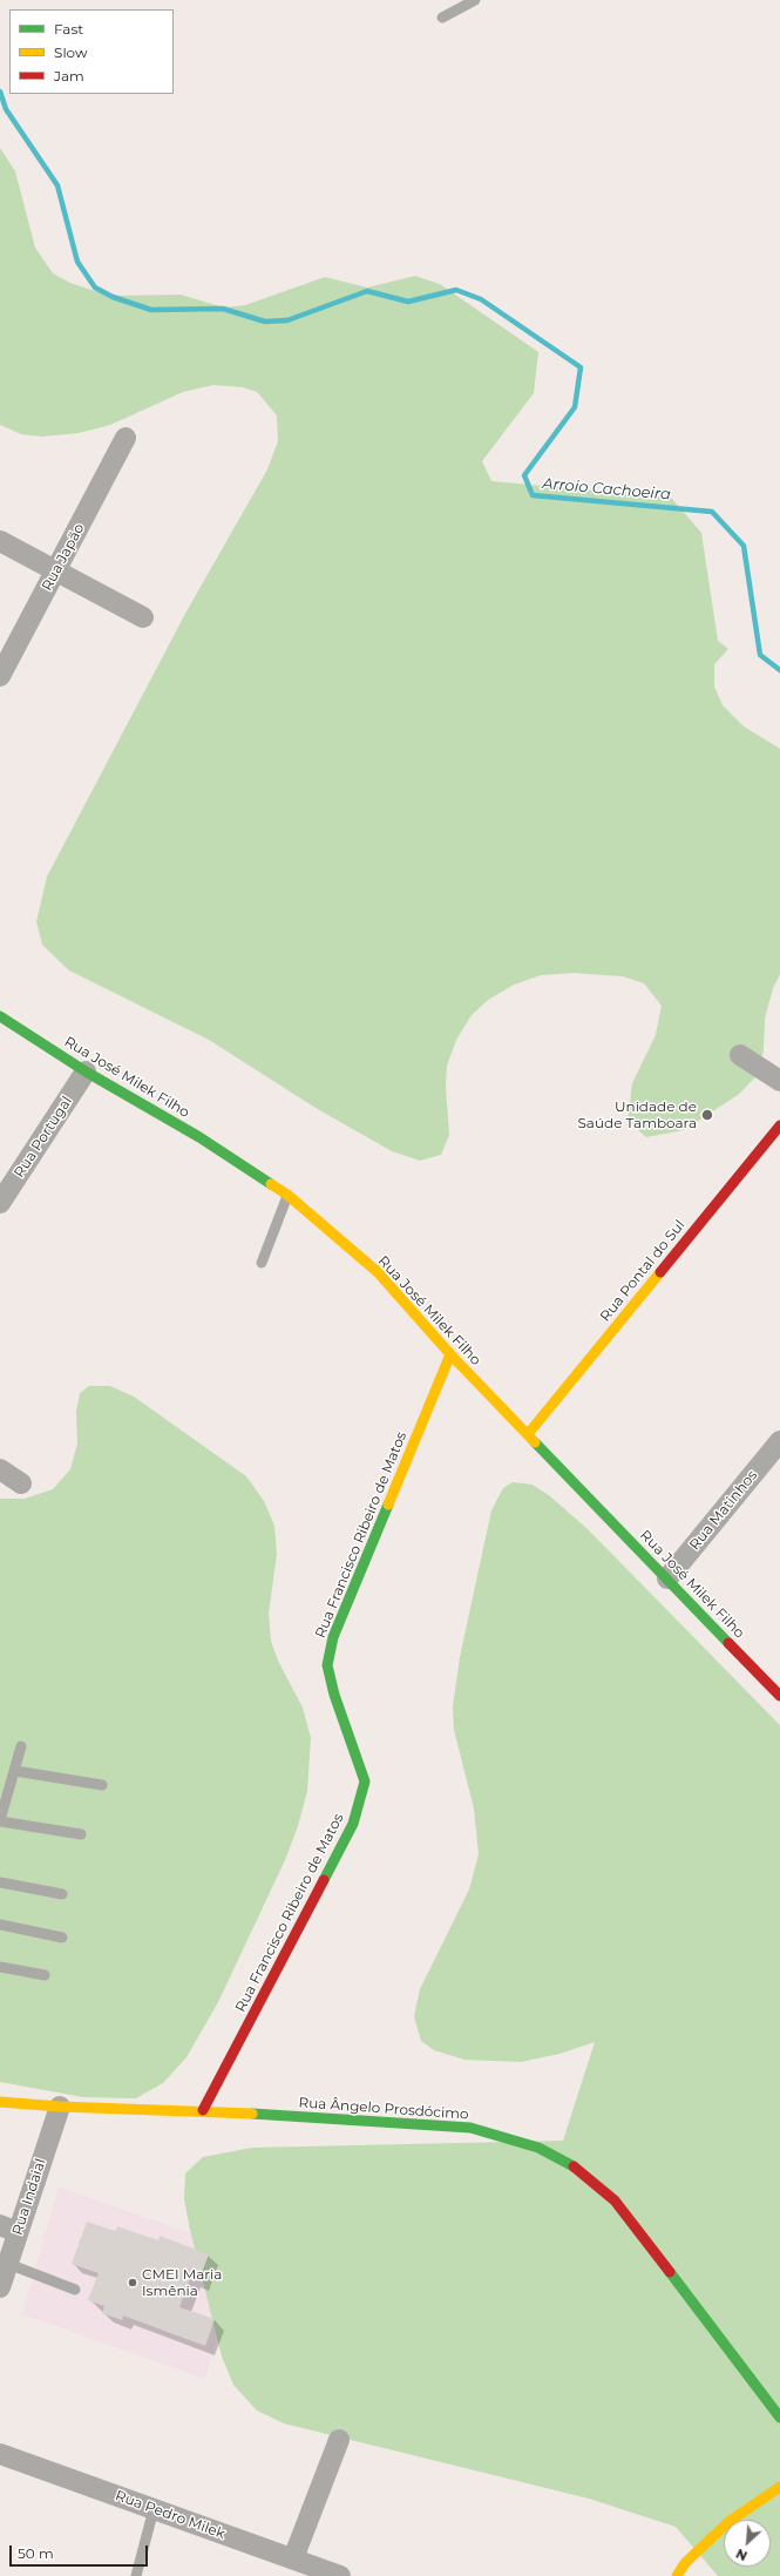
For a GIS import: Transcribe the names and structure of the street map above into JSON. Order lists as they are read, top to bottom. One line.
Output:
{"streets":{"street":["Rua Japão","Rua José Milek Filho","Rua Portugal","Rua Pontal do Sul","Rua Matinhos","Rua Francisco Ribeiro de Matos","Rua Ângelo Prosdócimo","Rua Indaial","Rua Pedro Milek"]},"crossings":[["Rua José Milek Filho","Rua Portugal"],["Rua José Milek Filho","Rua Pontal do Sul"],["Rua José Milek Filho","Rua Matinhos"],["Rua José Milek Filho","Rua Francisco Ribeiro de Matos"],["Rua Francisco Ribeiro de Matos","Rua Ângelo Prosdócimo"],["Rua Ângelo Prosdócimo","Rua Indaial"]],"water":["Arroio Cachoeira"],"places":["Unidade de Saúde Tamboara","CMEI Maria Ismênia"],"legend":["Fast","Slow","Jam"],"scale_bar":"50 m","north":"bottom left"}
